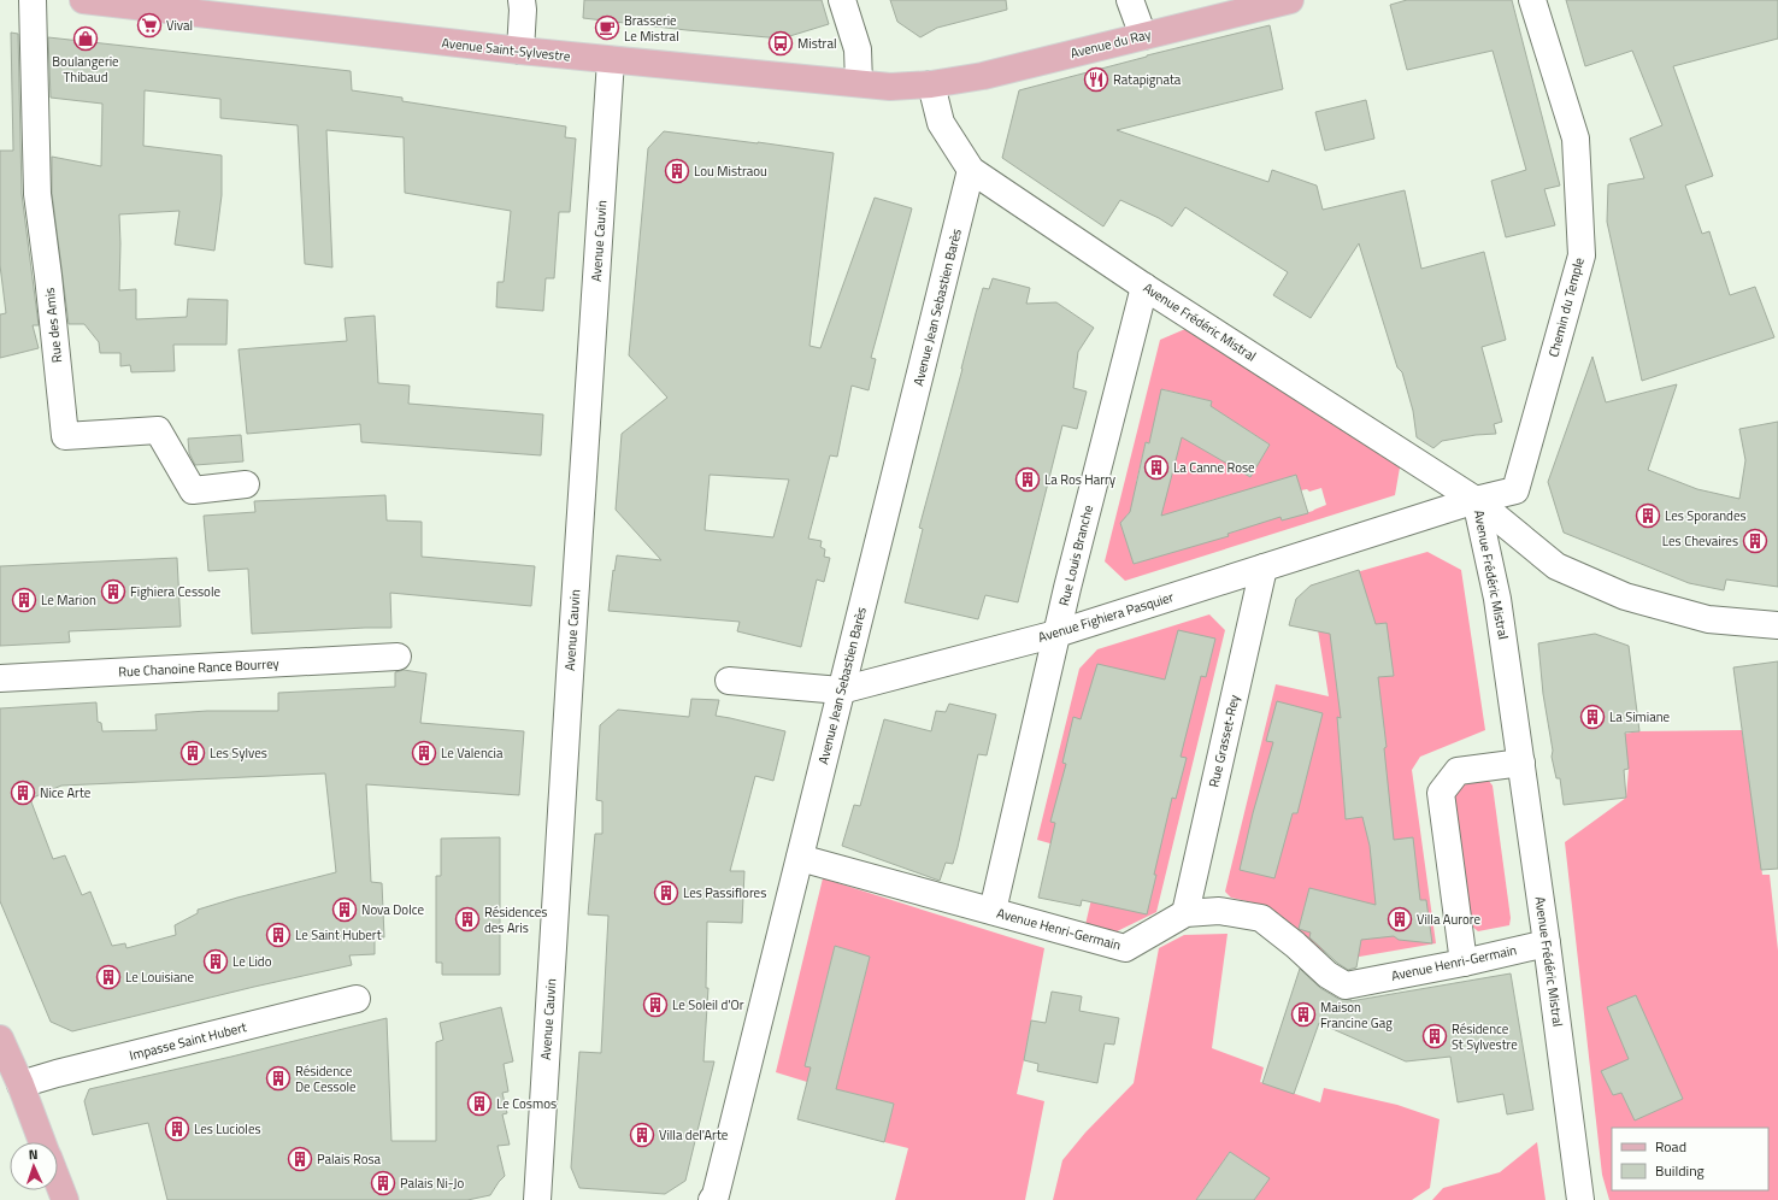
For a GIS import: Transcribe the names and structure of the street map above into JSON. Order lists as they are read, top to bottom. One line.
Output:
{"streets":{"main road":["Avenue du Ray","Avenue Saint-Sylvestre"],"street":["Avenue Cauvin","Avenue Jean Sebastien Barès","Chemin du Temple","Avenue Frédéric Mistral","Rue des Amis","Rue Louis Branche","Avenue Fighiera Pasquier","Rue Chanoine Rance Bourrey","Rue Grasset-Rey","Avenue Henri-Germain","Impasse Saint Hubert"]},"crossings":[["Avenue du Ray","Avenue Saint-Sylvestre"],["Avenue du Ray","Avenue Frédéric Mistral"],["Avenue Saint-Sylvestre","Avenue Cauvin"],["Avenue Saint-Sylvestre","Avenue Frédéric Mistral"],["Avenue Jean Sebastien Barès","Avenue Frédéric Mistral"],["Avenue Jean Sebastien Barès","Avenue Fighiera Pasquier"],["Avenue Jean Sebastien Barès","Avenue Henri-Germain"],["Chemin du Temple","Avenue Frédéric Mistral"],["Chemin du Temple","Avenue Fighiera Pasquier"],["Avenue Frédéric Mistral","Rue Louis Branche"],["Avenue Frédéric Mistral","Avenue Fighiera Pasquier"],["Avenue Frédéric Mistral","Avenue Henri-Germain"],["Rue Louis Branche","Avenue Fighiera Pasquier"],["Rue Louis Branche","Avenue Henri-Germain"],["Avenue Fighiera Pasquier","Rue Grasset-Rey"],["Rue Grasset-Rey","Avenue Henri-Germain"]],"places":{"supermarket":["Vival"],"cafe":["Brasserie Le Mistral"],"shop":["Boulangerie Thibaud"],"bus stop":["Mistral"],"restaurant":["Ratapignata"],"building":["Lou Mistraou","La Canne Rose","La Ros Harry","Les Sporandes","Les Chevaires","Fighiera Cessole","Le Marion","La Simiane","Les Sylves","Le Valencia","Nice Arte","Les Passiflores","Nova Dolce","Résidences des Aris","Villa Aurore","Le Saint Hubert","Le Lido","Le Louisiane","Le Soleil d'Or","Maison Francine Gag","Résidence St Sylvestre","Résidence De Cessole","Le Cosmos","Les Lucioles","Villa del'Arte","Palais Rosa","Palais Ni-Jo"]},"legend":["Road","Building"],"north":"top"}
